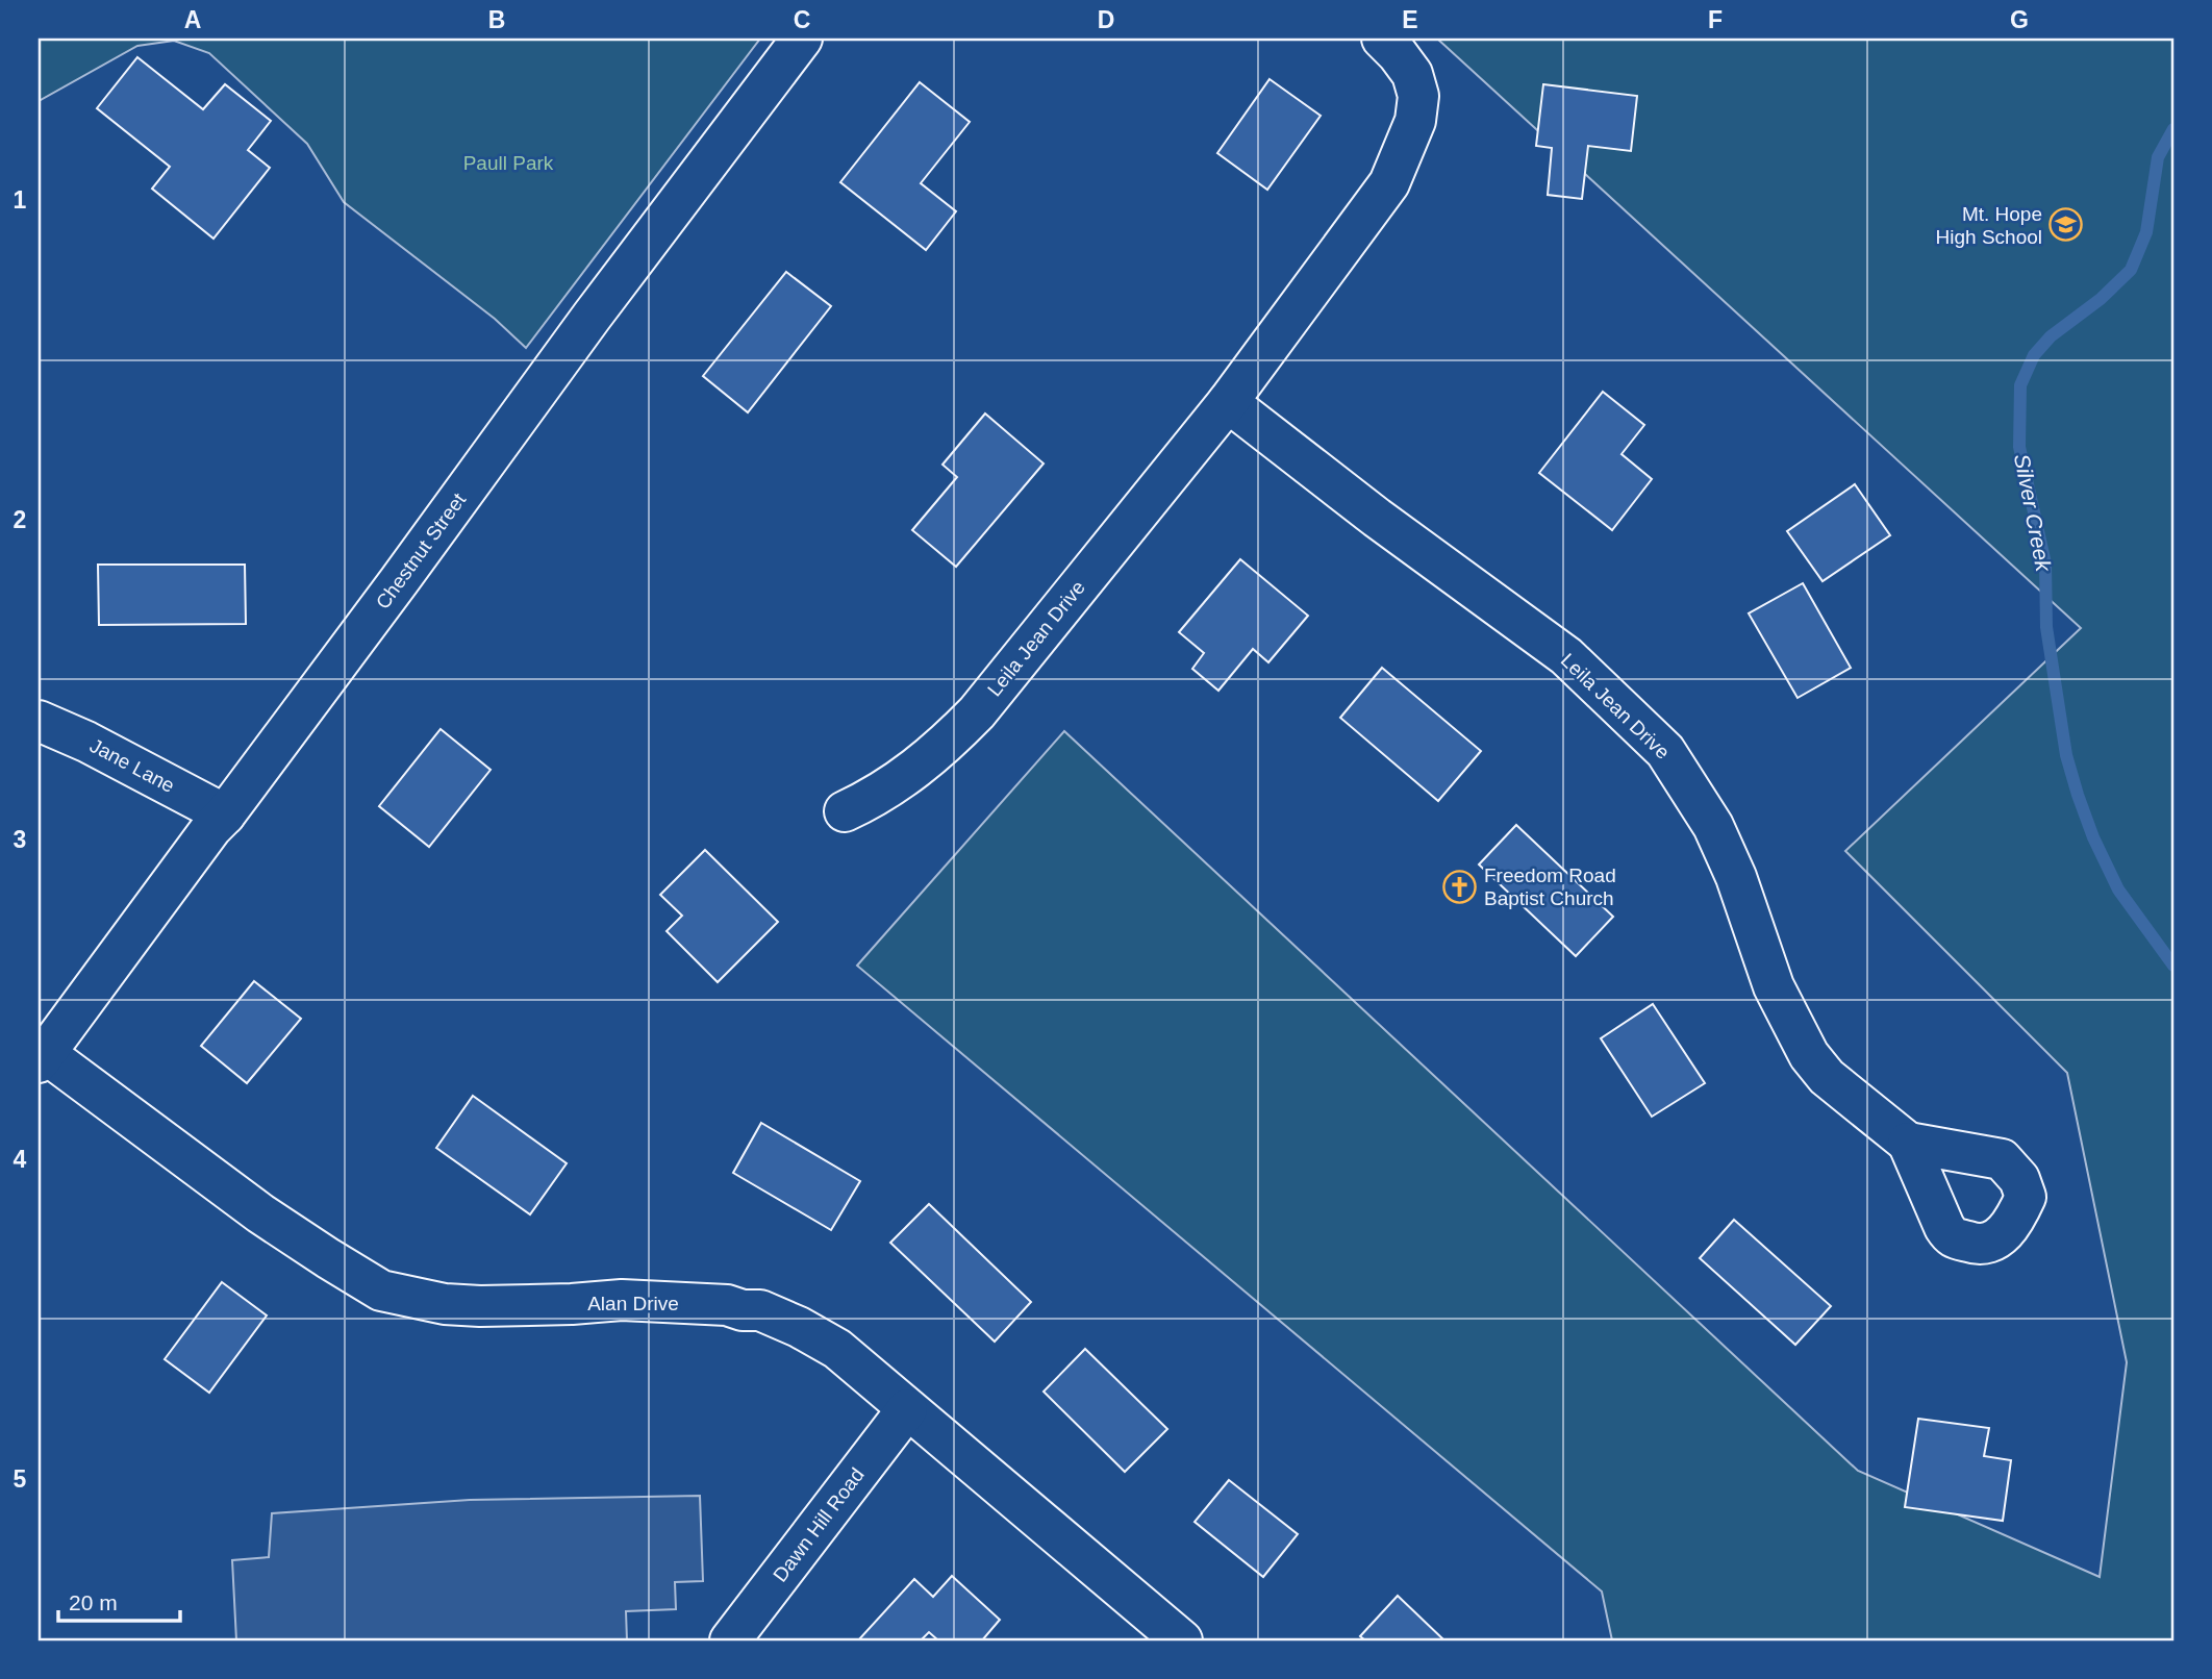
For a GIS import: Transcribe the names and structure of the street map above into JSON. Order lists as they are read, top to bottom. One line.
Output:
{"streets":{"street":["Chestnut Street","Leila Jean Drive","Jane Lane","Alan Drive","Dawn Hill Road"]},"crossings":[["Chestnut Street","Jane Lane"],["Chestnut Street","Alan Drive"],["Alan Drive","Dawn Hill Road"]],"water":["Silver Creek"],"parks":["Paull Park"],"places":{"school or university":["Mt. Hope High School"],"church":["Freedom Road Baptist Church"]},"scale_bar":"20 m","grid":{"columns":["A","B","C","D","E","F","G"],"rows":["1","2","3","4","5"]}}
